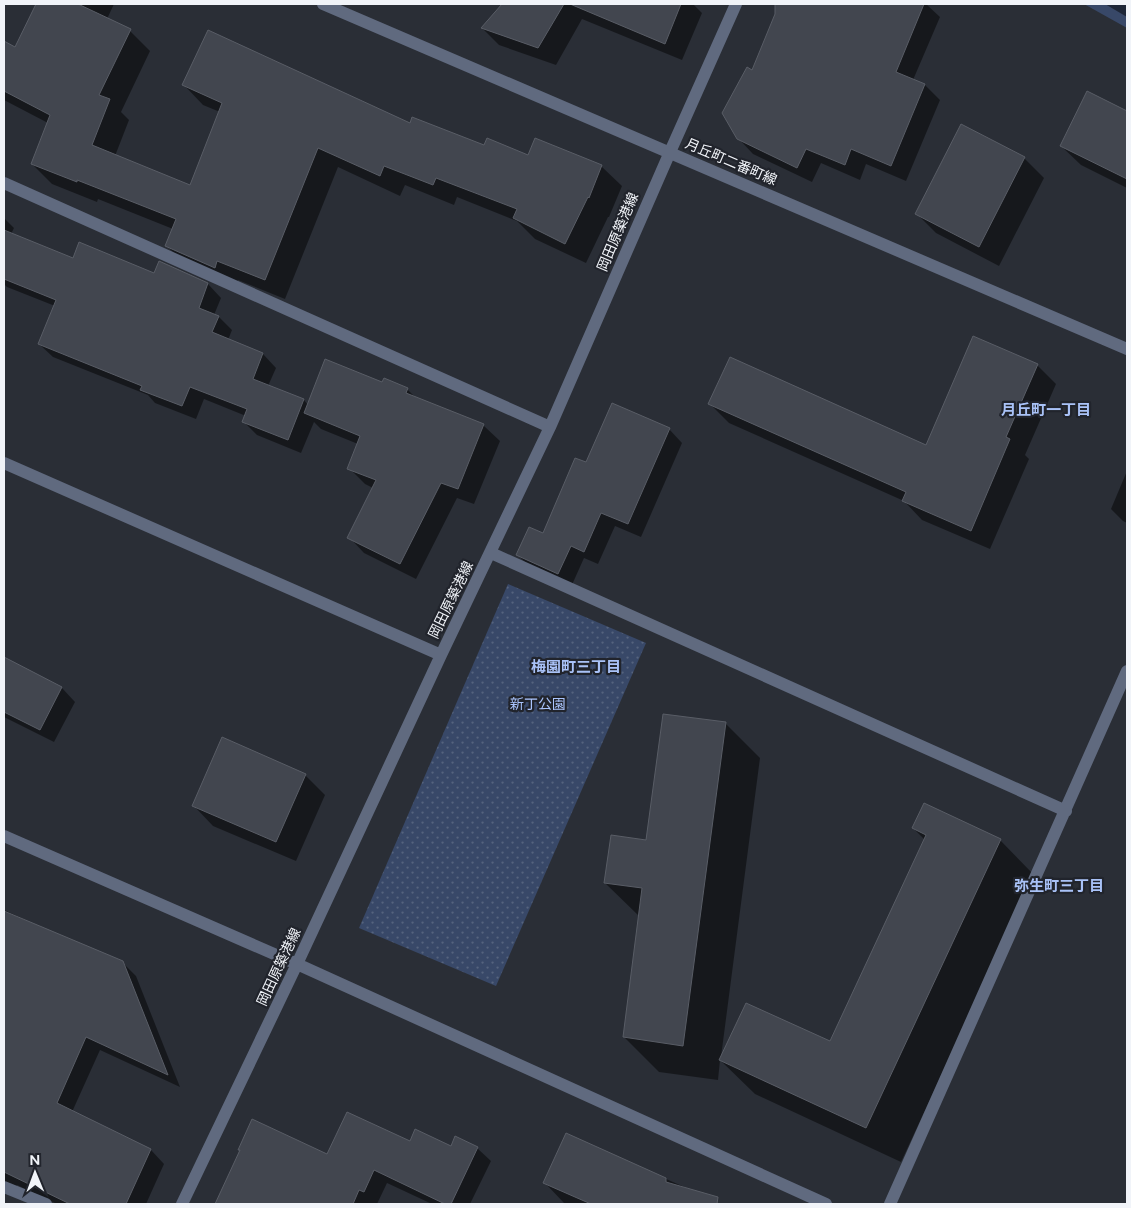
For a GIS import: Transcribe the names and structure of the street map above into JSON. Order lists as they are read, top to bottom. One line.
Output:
{"streets":{"street":["月丘町二番町線","岡田原築港線"]},"crossings":[["月丘町二番町線","岡田原築港線"]],"districts":["月丘町一丁目","梅園町三丁目","弥生町三丁目"],"parks":["新丁公園"],"north":"top"}
